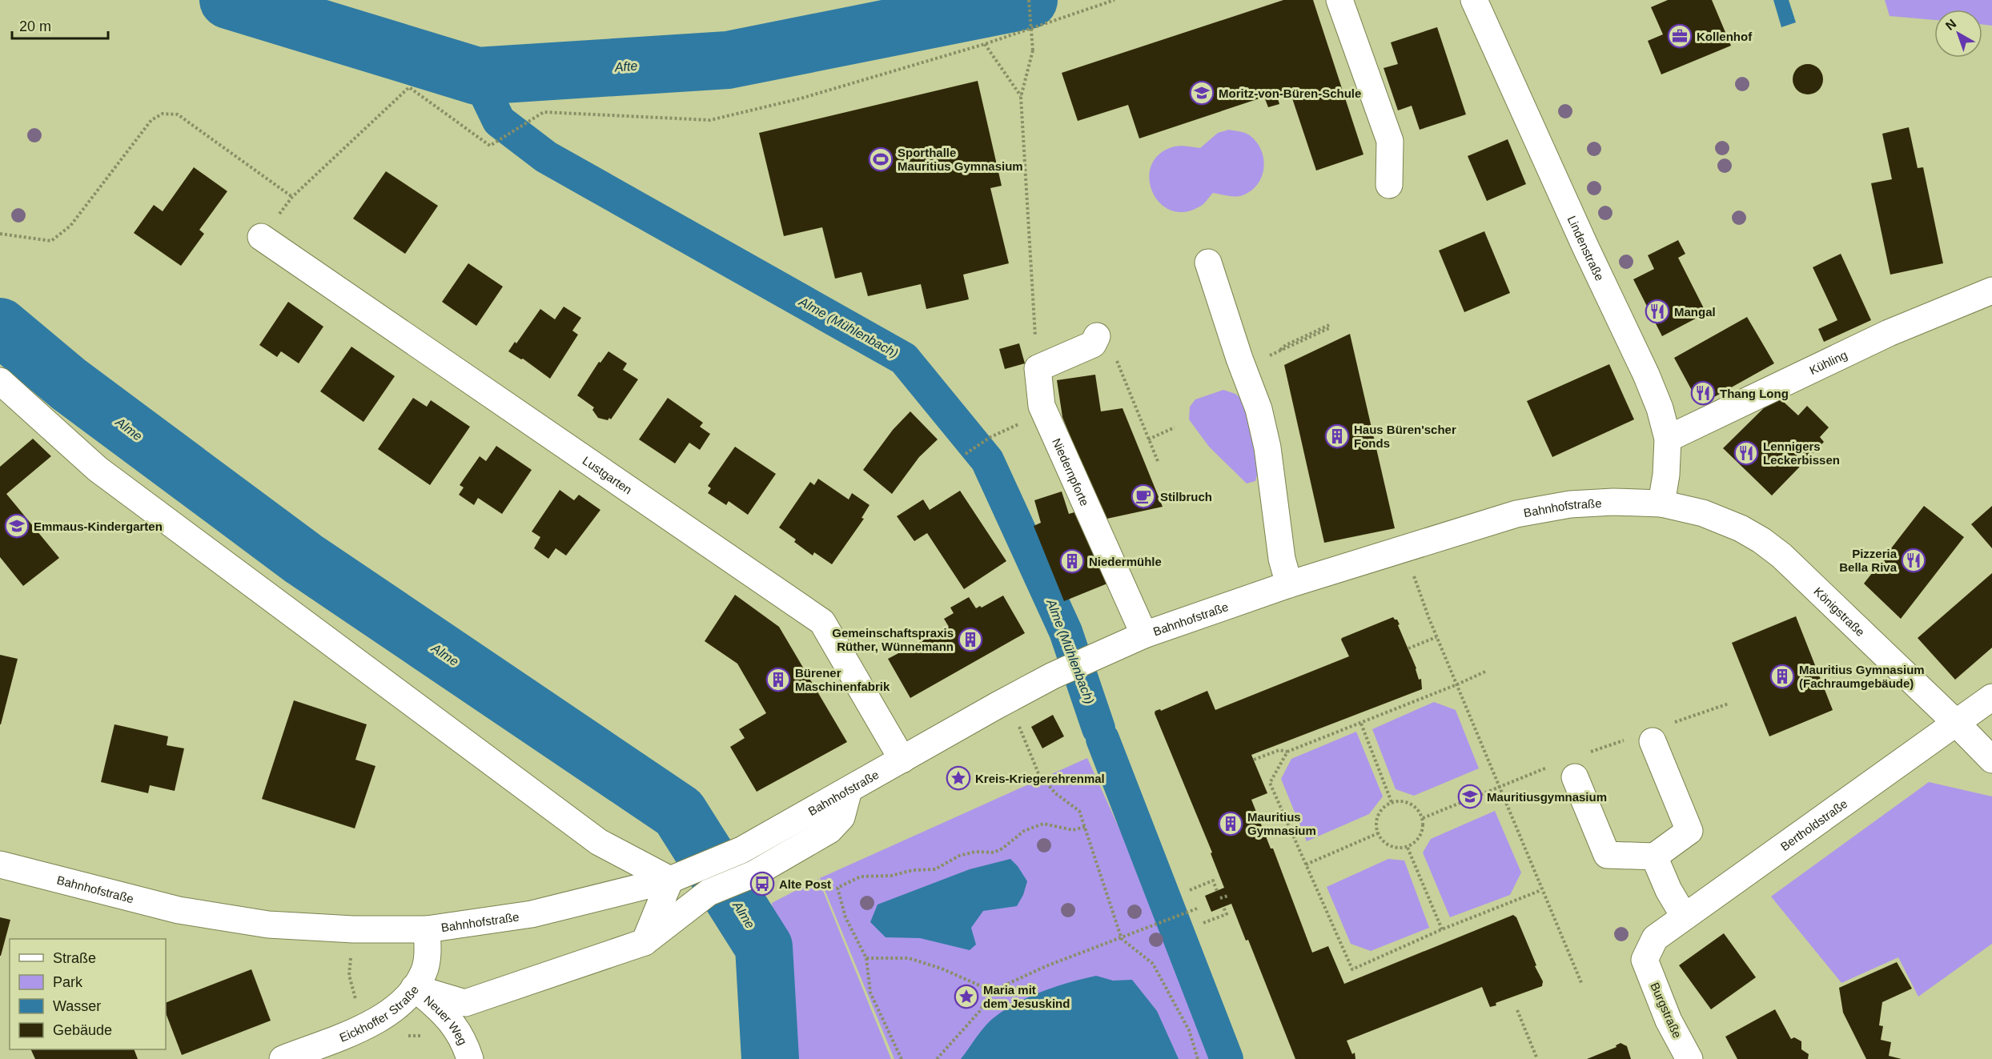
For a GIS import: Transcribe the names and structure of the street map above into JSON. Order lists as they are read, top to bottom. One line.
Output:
{"streets":{"street":["Lindenstraße","Kühling","Niedernpforte","Lustgarten","Bahnhofstraße","Königstraße","Bertholdstraße","Eickhoffer Straße","Burgstraße","Neuer Weg"]},"crossings":[["Lindenstraße","Kühling"],["Lindenstraße","Bahnhofstraße"],["Lindenstraße","Königstraße"],["Niedernpforte","Bahnhofstraße"],["Lustgarten","Bahnhofstraße"],["Bahnhofstraße","Königstraße"],["Bahnhofstraße","Eickhoffer Straße"],["Königstraße","Bertholdstraße"],["Bertholdstraße","Burgstraße"],["Eickhoffer Straße","Neuer Weg"]],"water":["Afte","Alme (Mühlenbach)","Alme"],"places":{"office":["Kollenhof"],"school or university":["Moritz-von-Büren-Schule","Emmaus-Kindergarten","Mauritiusgymnasium"],"sports":["Sporthalle Mauritius Gymnasium"],"restaurant":["Mangal","Thang Long","Lennigers Leckerbissen","Pizzeria Bella Riva"],"building":["Haus Büren'scher Fonds","Niedermühle","Gemeinschaftspraxis Rüther, Wünnemann","Mauritius Gymnasium (Fachraumgebäude)","Bürener Maschinenfabrik","Mauritius Gymnasium"],"cafe":["Stilbruch"],"place":["Kreis-Kriegerehrenmal","Maria mit dem Jesuskind"],"bus stop":["Alte Post"]},"legend":["Straße","Park","Wasser","Gebäude"],"scale_bar":"20 m","north":"top left"}
